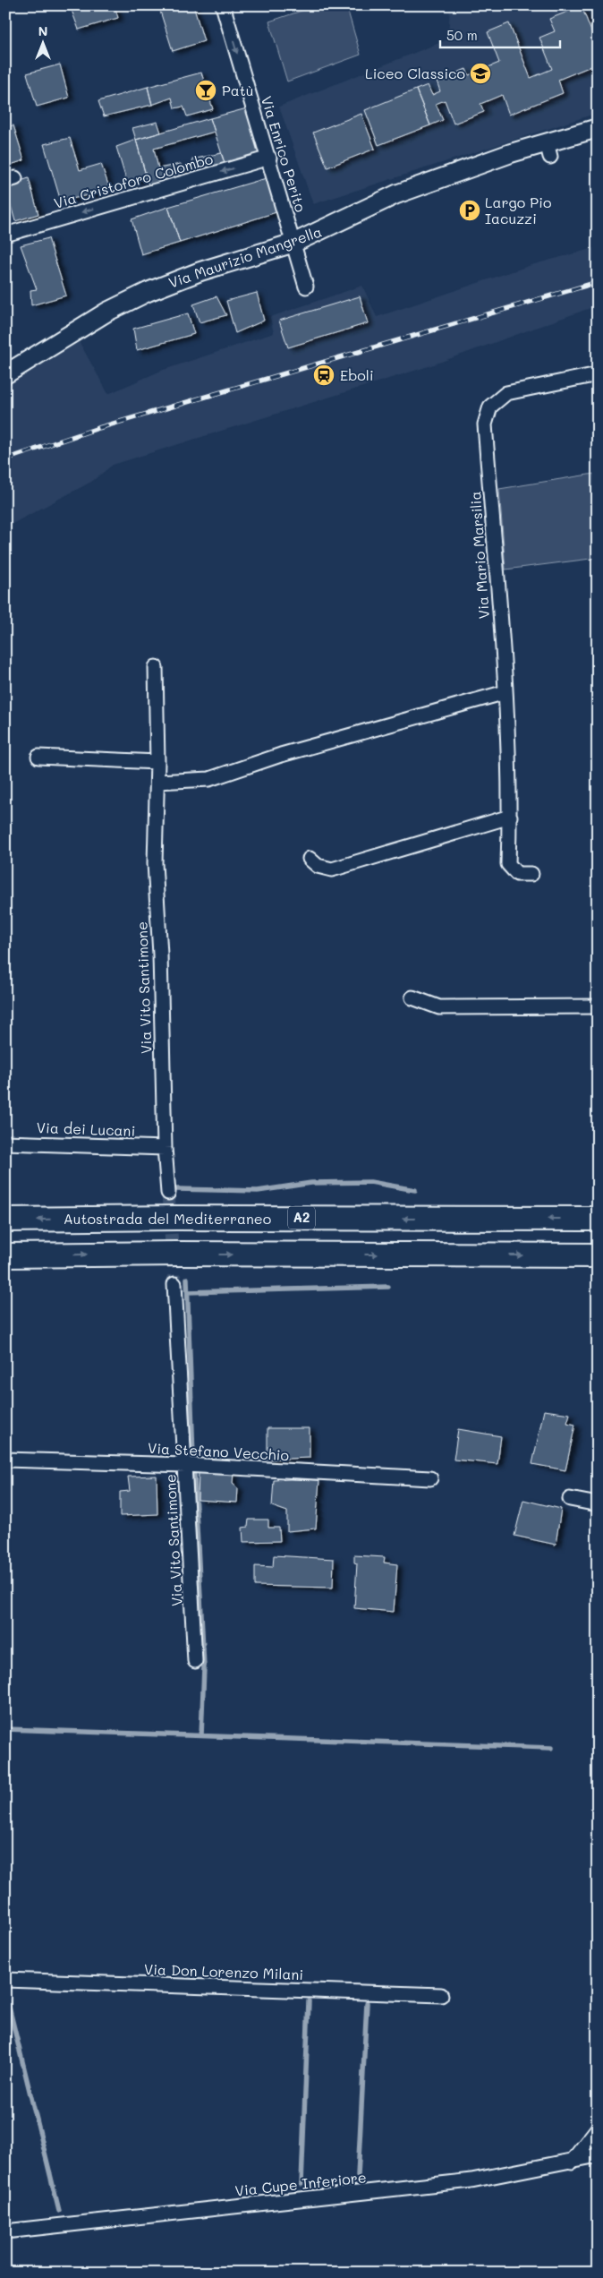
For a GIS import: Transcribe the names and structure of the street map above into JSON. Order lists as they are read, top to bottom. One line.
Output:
{"streets":{"highway":["A2","Autostrada del Mediterraneo"],"street":["Via Enrico Perito","Via Cristoforo Colombo","Via Maurizio Mangrella","Via Mario Marsilia","Via Vito Santimone","Via dei Lucani","Via Stefano Vecchio","Via Don Lorenzo Milani","Via Cupe Inferiore"]},"crossings":[["Via Enrico Perito","Via Cristoforo Colombo"],["Via Enrico Perito","Via Maurizio Mangrella"],["Via Vito Santimone","Via dei Lucani"],["Via Vito Santimone","Via Stefano Vecchio"]],"one_way":["Via Enrico Perito","Via Cristoforo Colombo"],"places":{"school or university":["Liceo Classico"],"bar":["Patù"],"parking":["Largo Pio Iacuzzi"],"station":["Eboli"]},"scale_bar":"50 m","north":"top"}
